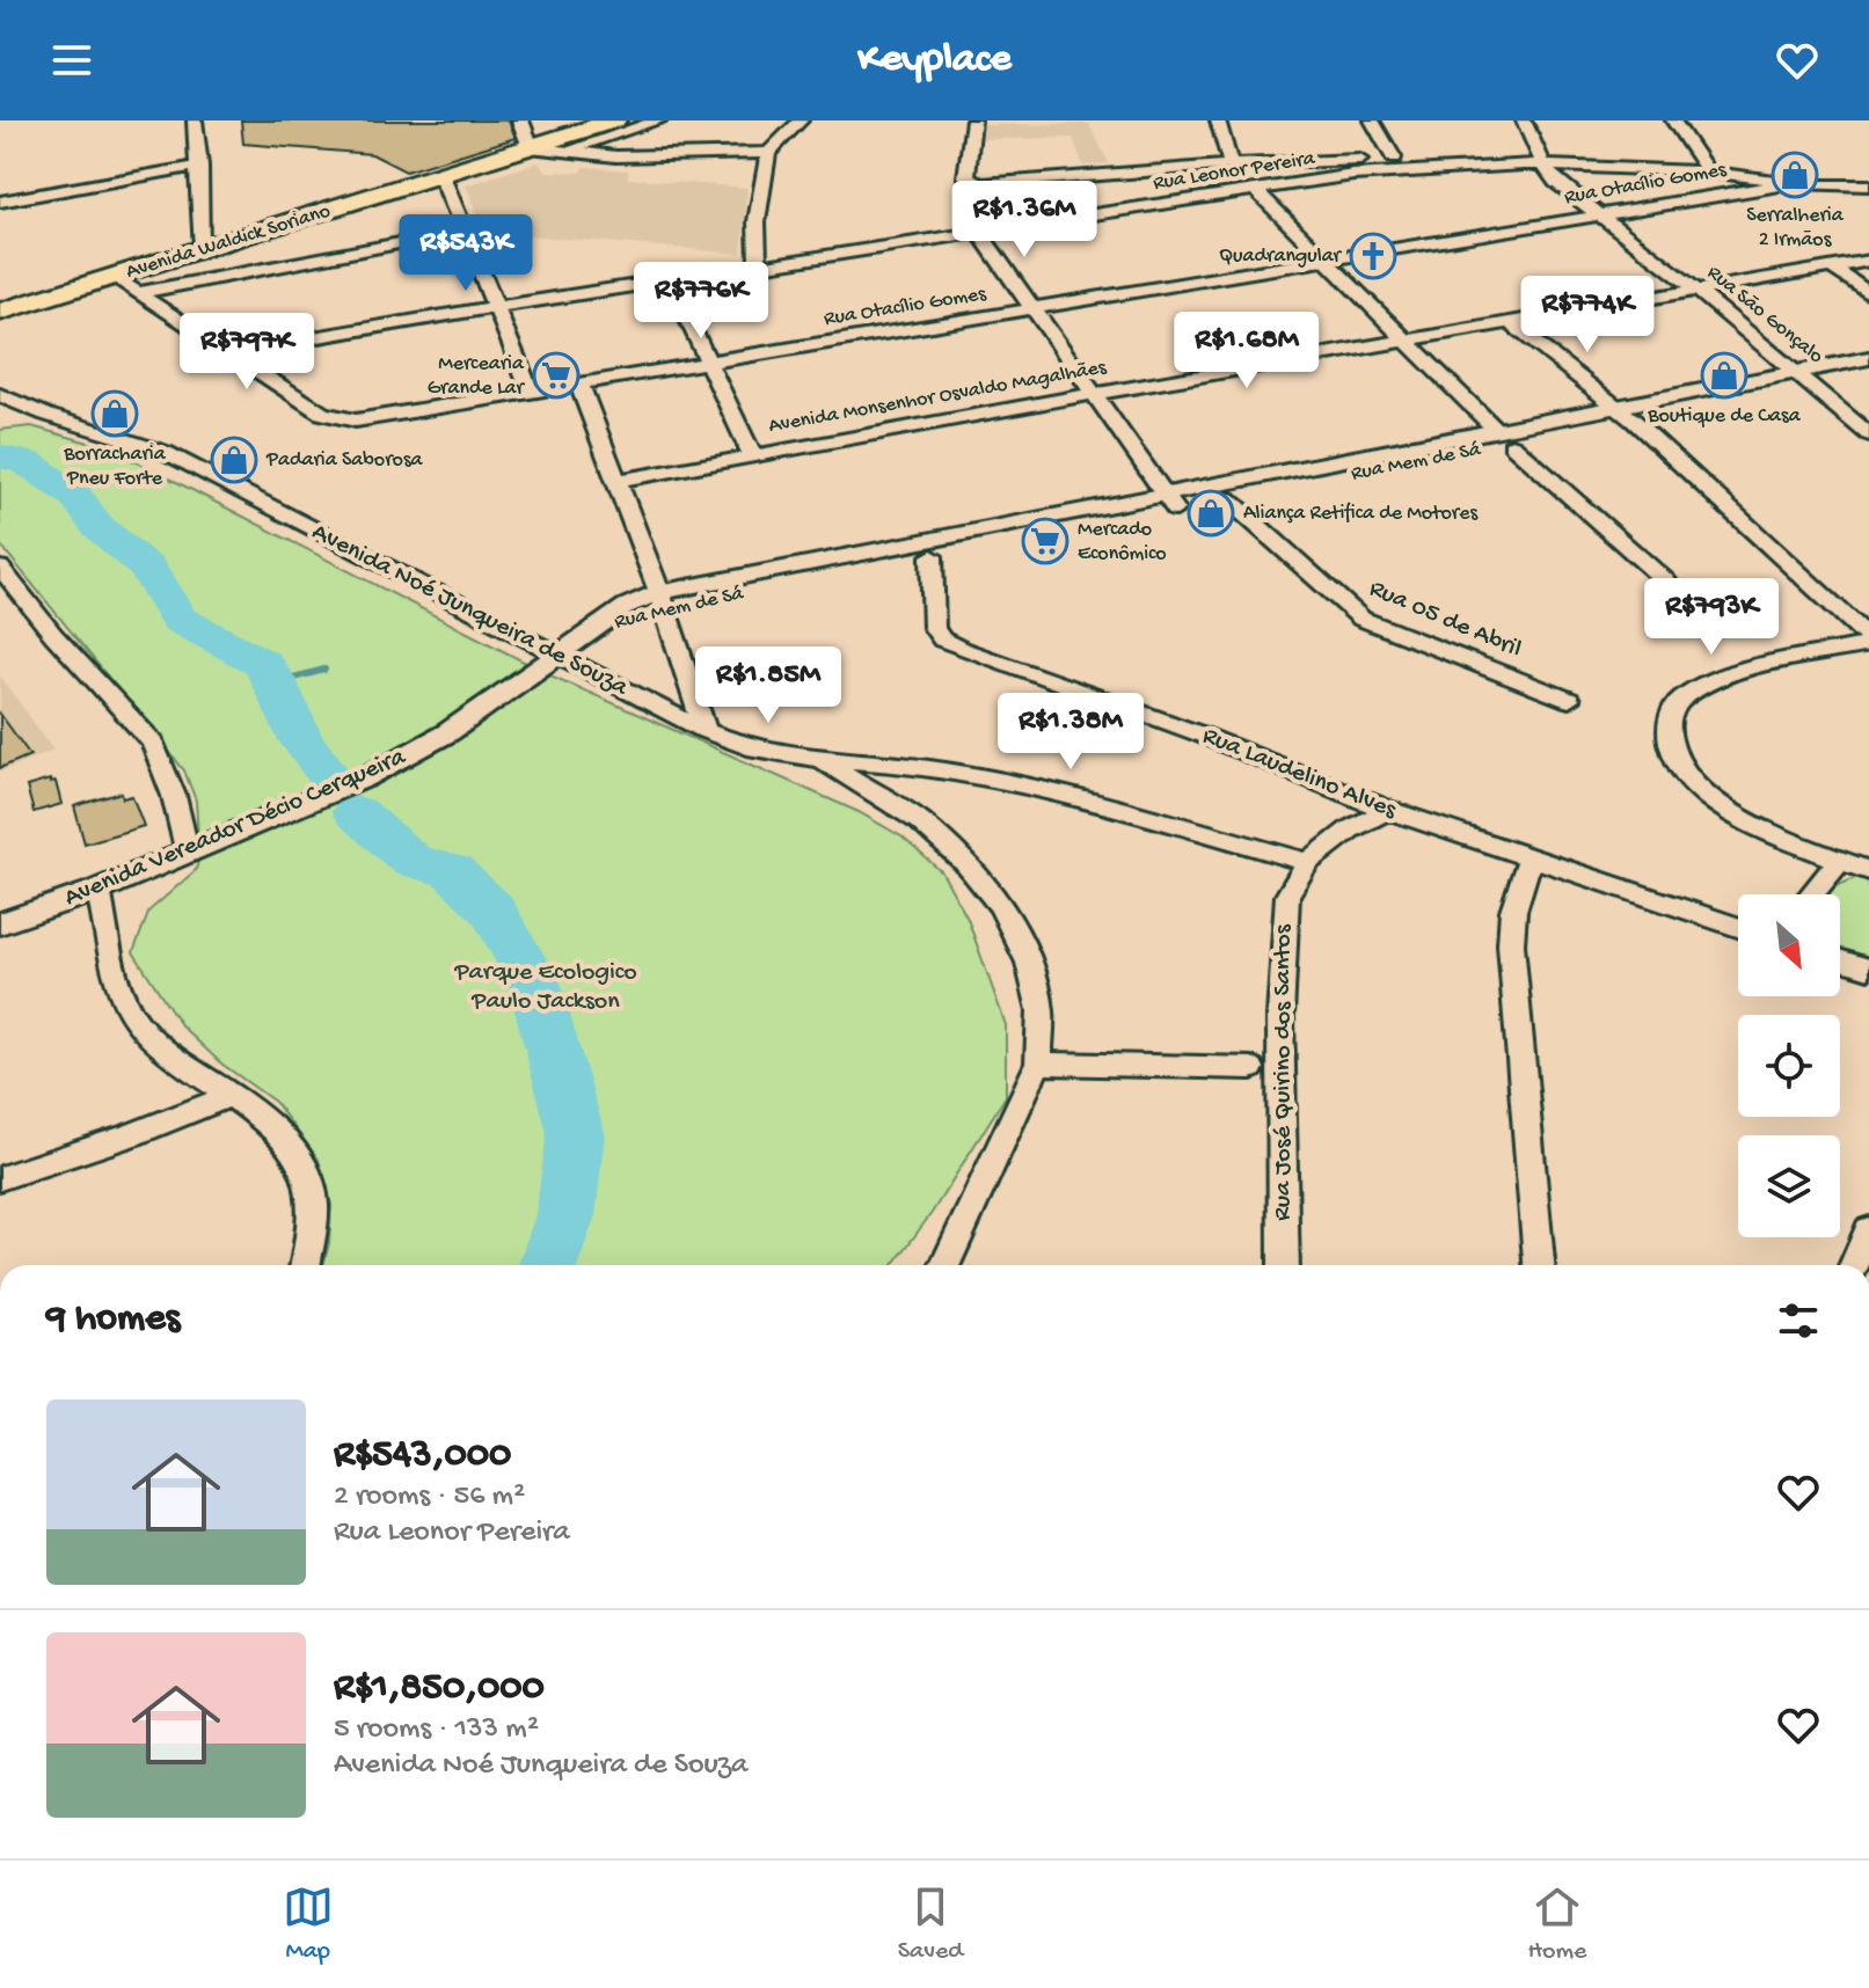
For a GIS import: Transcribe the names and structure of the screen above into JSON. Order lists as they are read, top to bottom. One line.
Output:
{"streets":{"main road":["Avenida Waldick Soriano"],"street":["Rua Leonor Pereira","Rua Otacílio Gomes","Rua São Gonçalo","Avenida Monsenhor Osvaldo Magalhães","Rua Mem de Sá","Avenida Noé Junqueira de Souza","Rua 05 de Abril","Rua Laudelino Alves","Avenida Vereador Décio Cerqueira","Rua José Quirino dos Santos"]},"crossings":[["Rua Leonor Pereira","Rua Otacílio Gomes"],["Rua Leonor Pereira","Rua São Gonçalo"],["Rua Otacílio Gomes","Avenida Waldick Soriano"],["Rua Otacílio Gomes","Rua São Gonçalo"],["Rua São Gonçalo","Avenida Monsenhor Osvaldo Magalhães"],["Rua São Gonçalo","Rua Mem de Sá"],["Rua Mem de Sá","Rua 05 de Abril"],["Rua Mem de Sá","Rua Laudelino Alves"],["Rua Mem de Sá","Avenida Vereador Décio Cerqueira"],["Avenida Noé Junqueira de Souza","Avenida Vereador Décio Cerqueira"],["Rua Laudelino Alves","Rua José Quirino dos Santos"]],"parks":["Parque Ecologico Paulo Jackson"],"places":{"shop":["Serralheria 2 Irmãos","Boutique de Casa","Borracharia Pneu Forte","Padaria Saborosa","Aliança Retifica de Motores"],"church":["Quadrangular"],"supermarket":["Mercearia Grande Lar","Mercado Econômico"]},"north":"bottom right","page":{"header":"Keyplace","price":["R$1.36M","R$543K","R$776K","R$774K","R$1.68M","R$797K","R$793K","R$1.85M","R$1.38M"],"heading":"9 homes","list":[{"name":"R$543,000","note":"2 rooms · 56 m² · Rua Leonor Pereira"},{"name":"R$1,850,000","note":"5 rooms · 133 m² · Avenida Noé Junqueira de Souza"}],"tabs":["Map","Saved","Home"]}}
